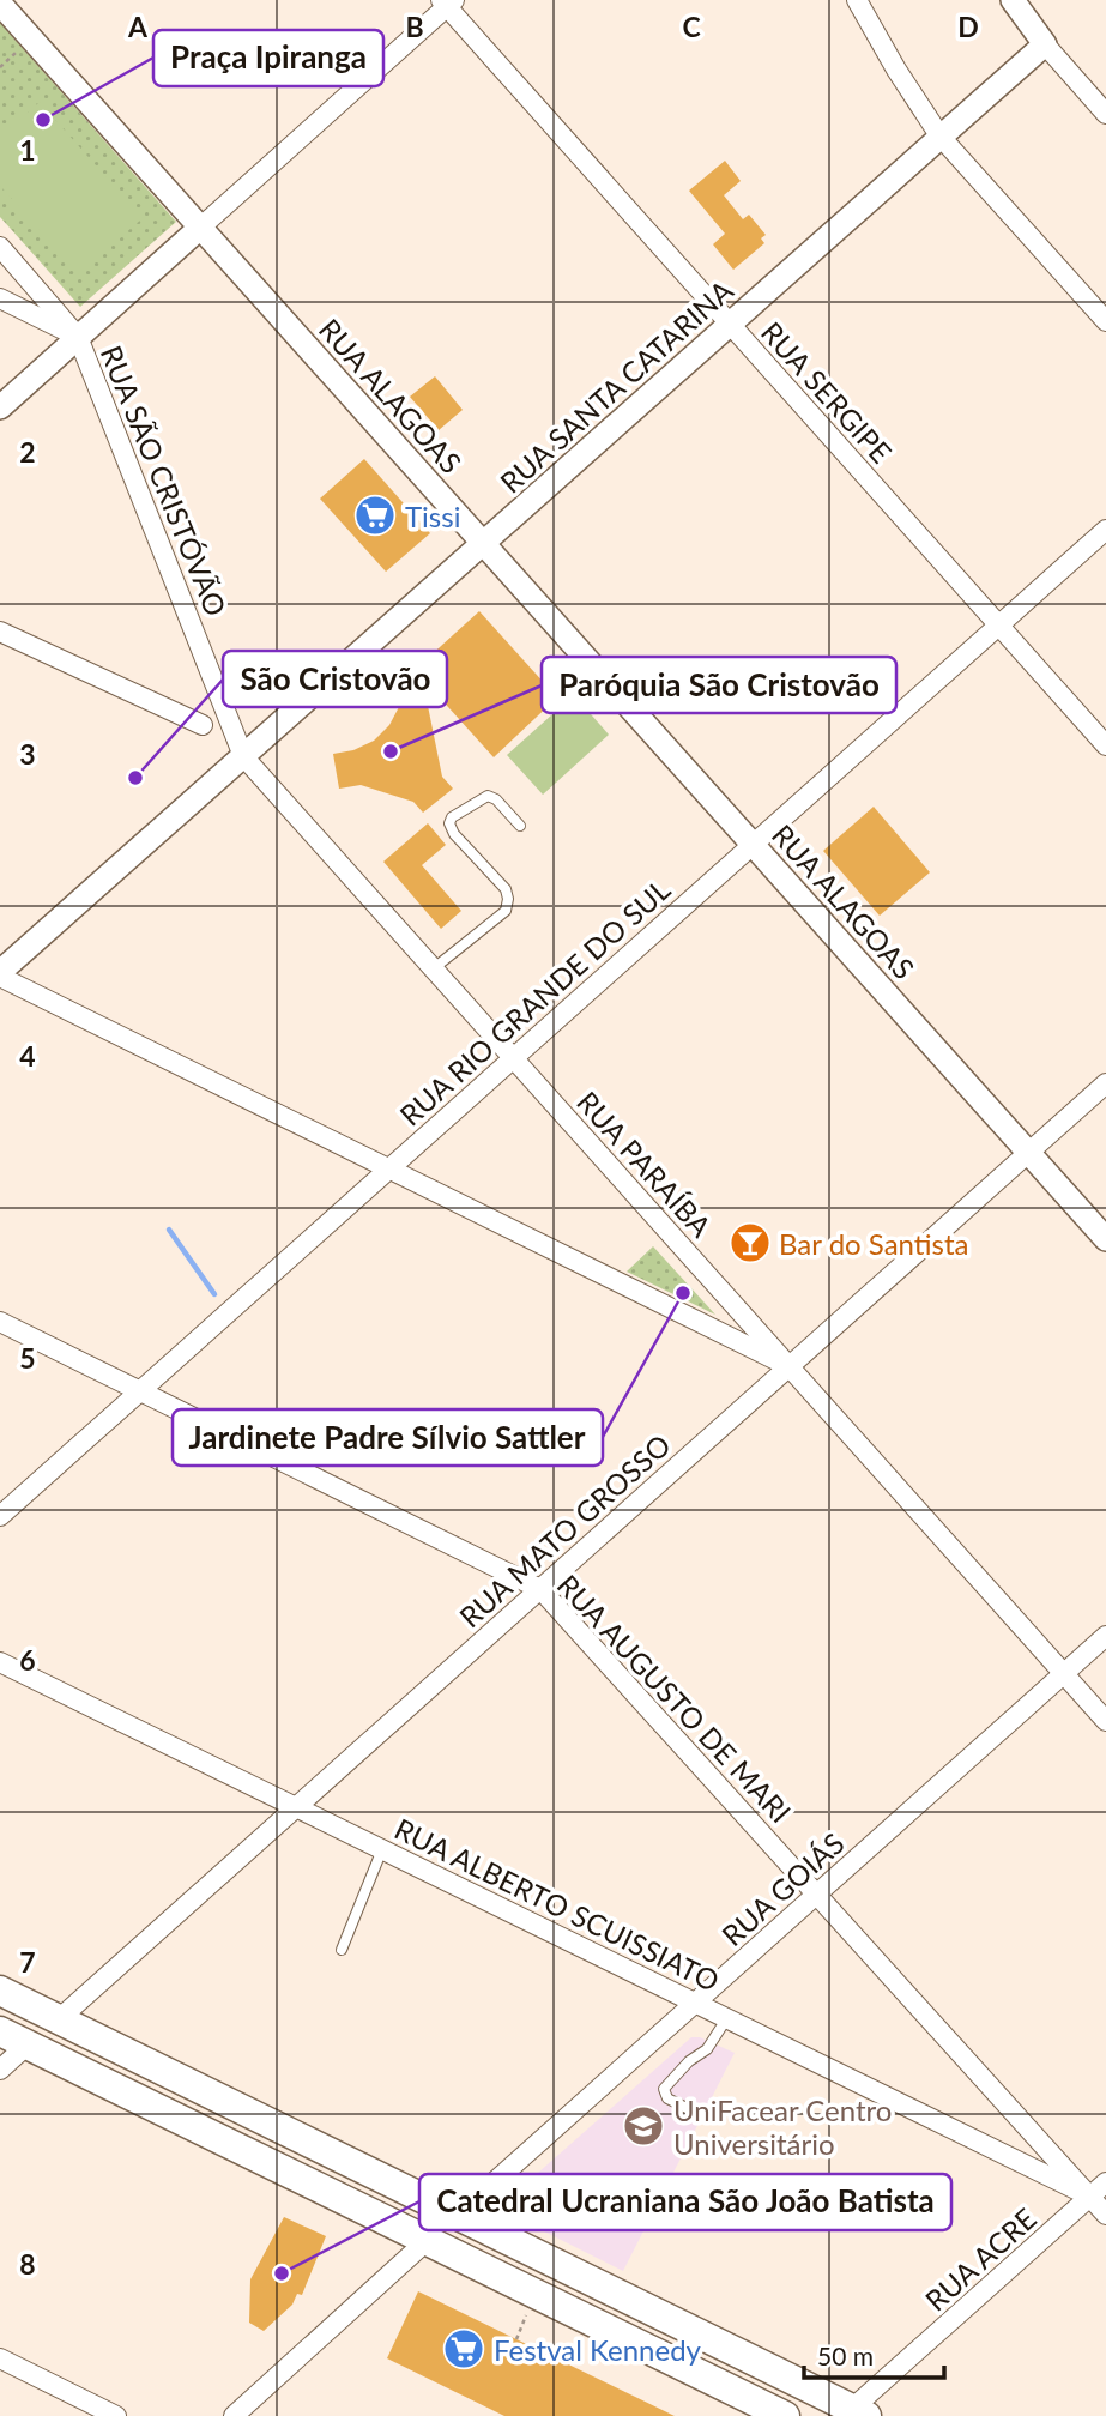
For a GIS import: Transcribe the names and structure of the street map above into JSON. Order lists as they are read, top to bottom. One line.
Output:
{"streets":{"street":["RUA SANTA CATARINA","RUA SERGIPE","RUA ALAGOAS","RUA SÃO CRISTÓVÃO","RUA RIO GRANDE DO SUL","RUA PARAÍBA","RUA MATO GROSSO","RUA AUGUSTO DE MARI","RUA GOIÁS","RUA ALBERTO SCUISSIATO","RUA ACRE"]},"crossings":[["RUA SANTA CATARINA","RUA SERGIPE"],["RUA SANTA CATARINA","RUA ALAGOAS"],["RUA SANTA CATARINA","RUA SÃO CRISTÓVÃO"],["RUA SANTA CATARINA","RUA PARAÍBA"],["RUA SERGIPE","RUA RIO GRANDE DO SUL"],["RUA ALAGOAS","RUA RIO GRANDE DO SUL"],["RUA ALAGOAS","RUA MATO GROSSO"],["RUA SÃO CRISTÓVÃO","RUA PARAÍBA"],["RUA RIO GRANDE DO SUL","RUA PARAÍBA"],["RUA RIO GRANDE DO SUL","RUA AUGUSTO DE MARI"],["RUA PARAÍBA","RUA MATO GROSSO"],["RUA PARAÍBA","RUA GOIÁS"],["RUA MATO GROSSO","RUA AUGUSTO DE MARI"],["RUA MATO GROSSO","RUA ALBERTO SCUISSIATO"],["RUA AUGUSTO DE MARI","RUA GOIÁS"],["RUA AUGUSTO DE MARI","RUA ALBERTO SCUISSIATO"],["RUA AUGUSTO DE MARI","RUA ACRE"],["RUA GOIÁS","RUA ALBERTO SCUISSIATO"],["RUA ALBERTO SCUISSIATO","RUA ACRE"]],"places":{"other":["Praça Ipiranga","Paróquia São Cristovão","São Cristovão","Jardinete Padre Sílvio Sattler","Catedral Ucraniana São João Batista"],"supermarket":["Tissi","Festval Kennedy"],"bar":["Bar do Santista"],"school or university":["UniFacear Centro Universitário"]},"scale_bar":"50 m","grid":{"columns":["A","B","C","D"],"rows":["1","2","3","4","5","6","7","8"]}}
